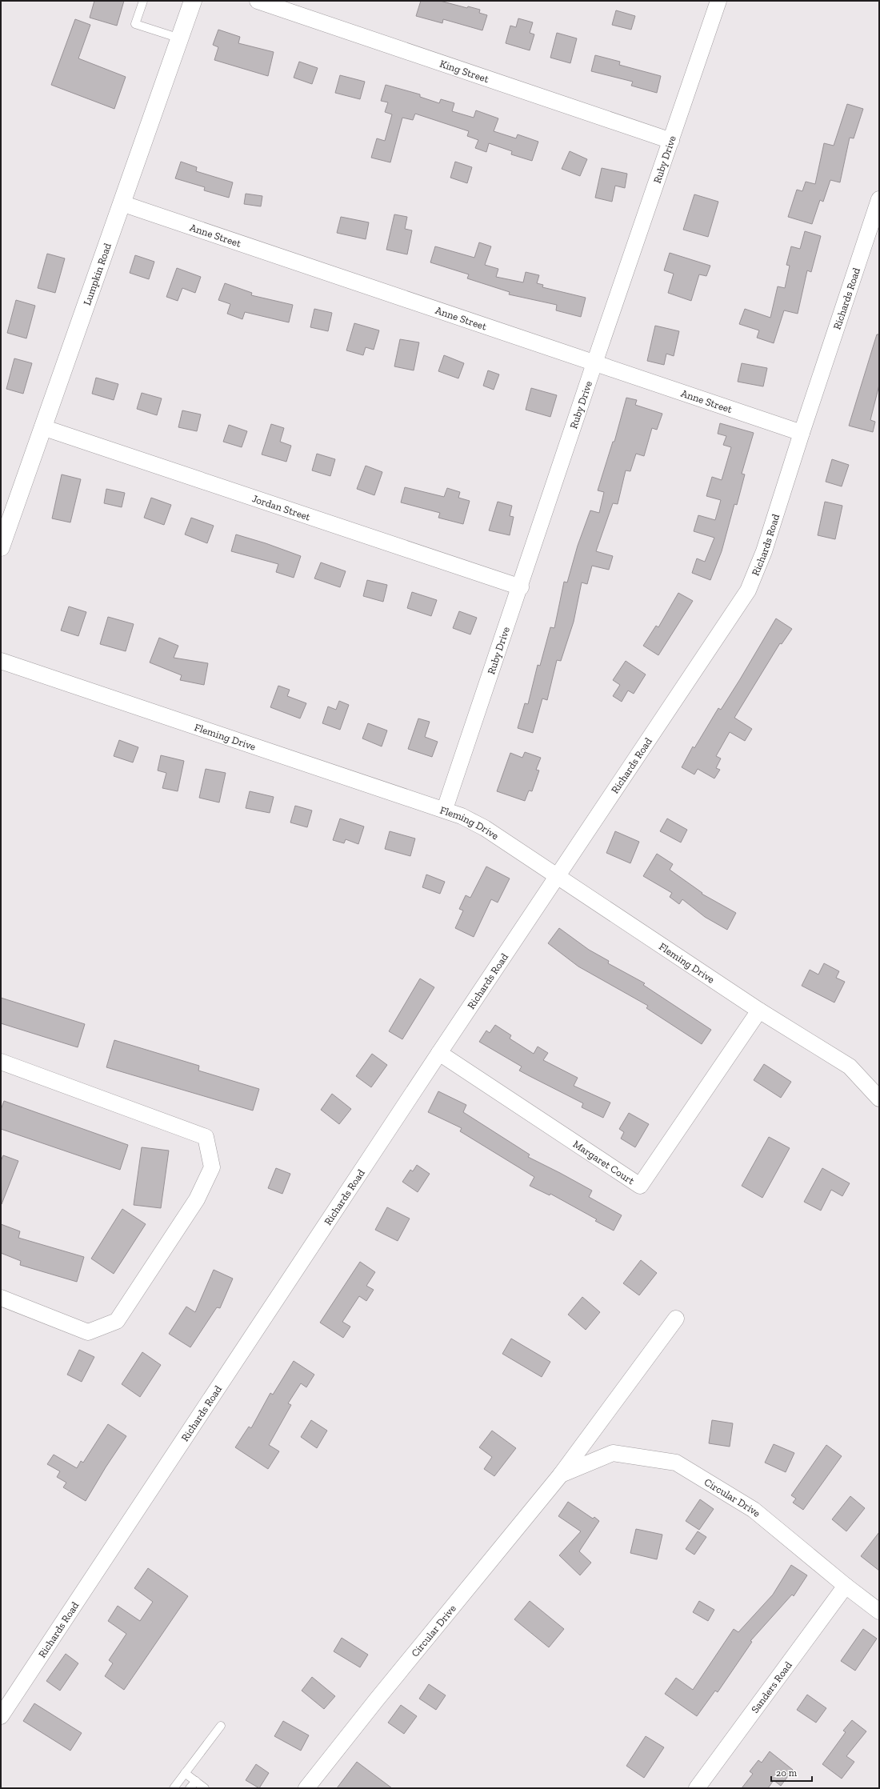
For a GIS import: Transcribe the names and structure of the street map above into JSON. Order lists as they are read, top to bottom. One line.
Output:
{"streets":{"main road":["Lumpkin Road"],"street":["King Street","Ruby Drive","Anne Street","Richards Road","Jordan Street","Fleming Drive","Margaret Court","Circular Drive","Sanders Road"]},"crossings":[["King Street","Ruby Drive"],["Ruby Drive","Anne Street"],["Ruby Drive","Jordan Street"],["Ruby Drive","Fleming Drive"],["Anne Street","Lumpkin Road"],["Anne Street","Richards Road"],["Lumpkin Road","Jordan Street"],["Richards Road","Fleming Drive"],["Richards Road","Margaret Court"],["Fleming Drive","Margaret Court"],["Circular Drive","Sanders Road"]],"scale_bar":"20 m"}
